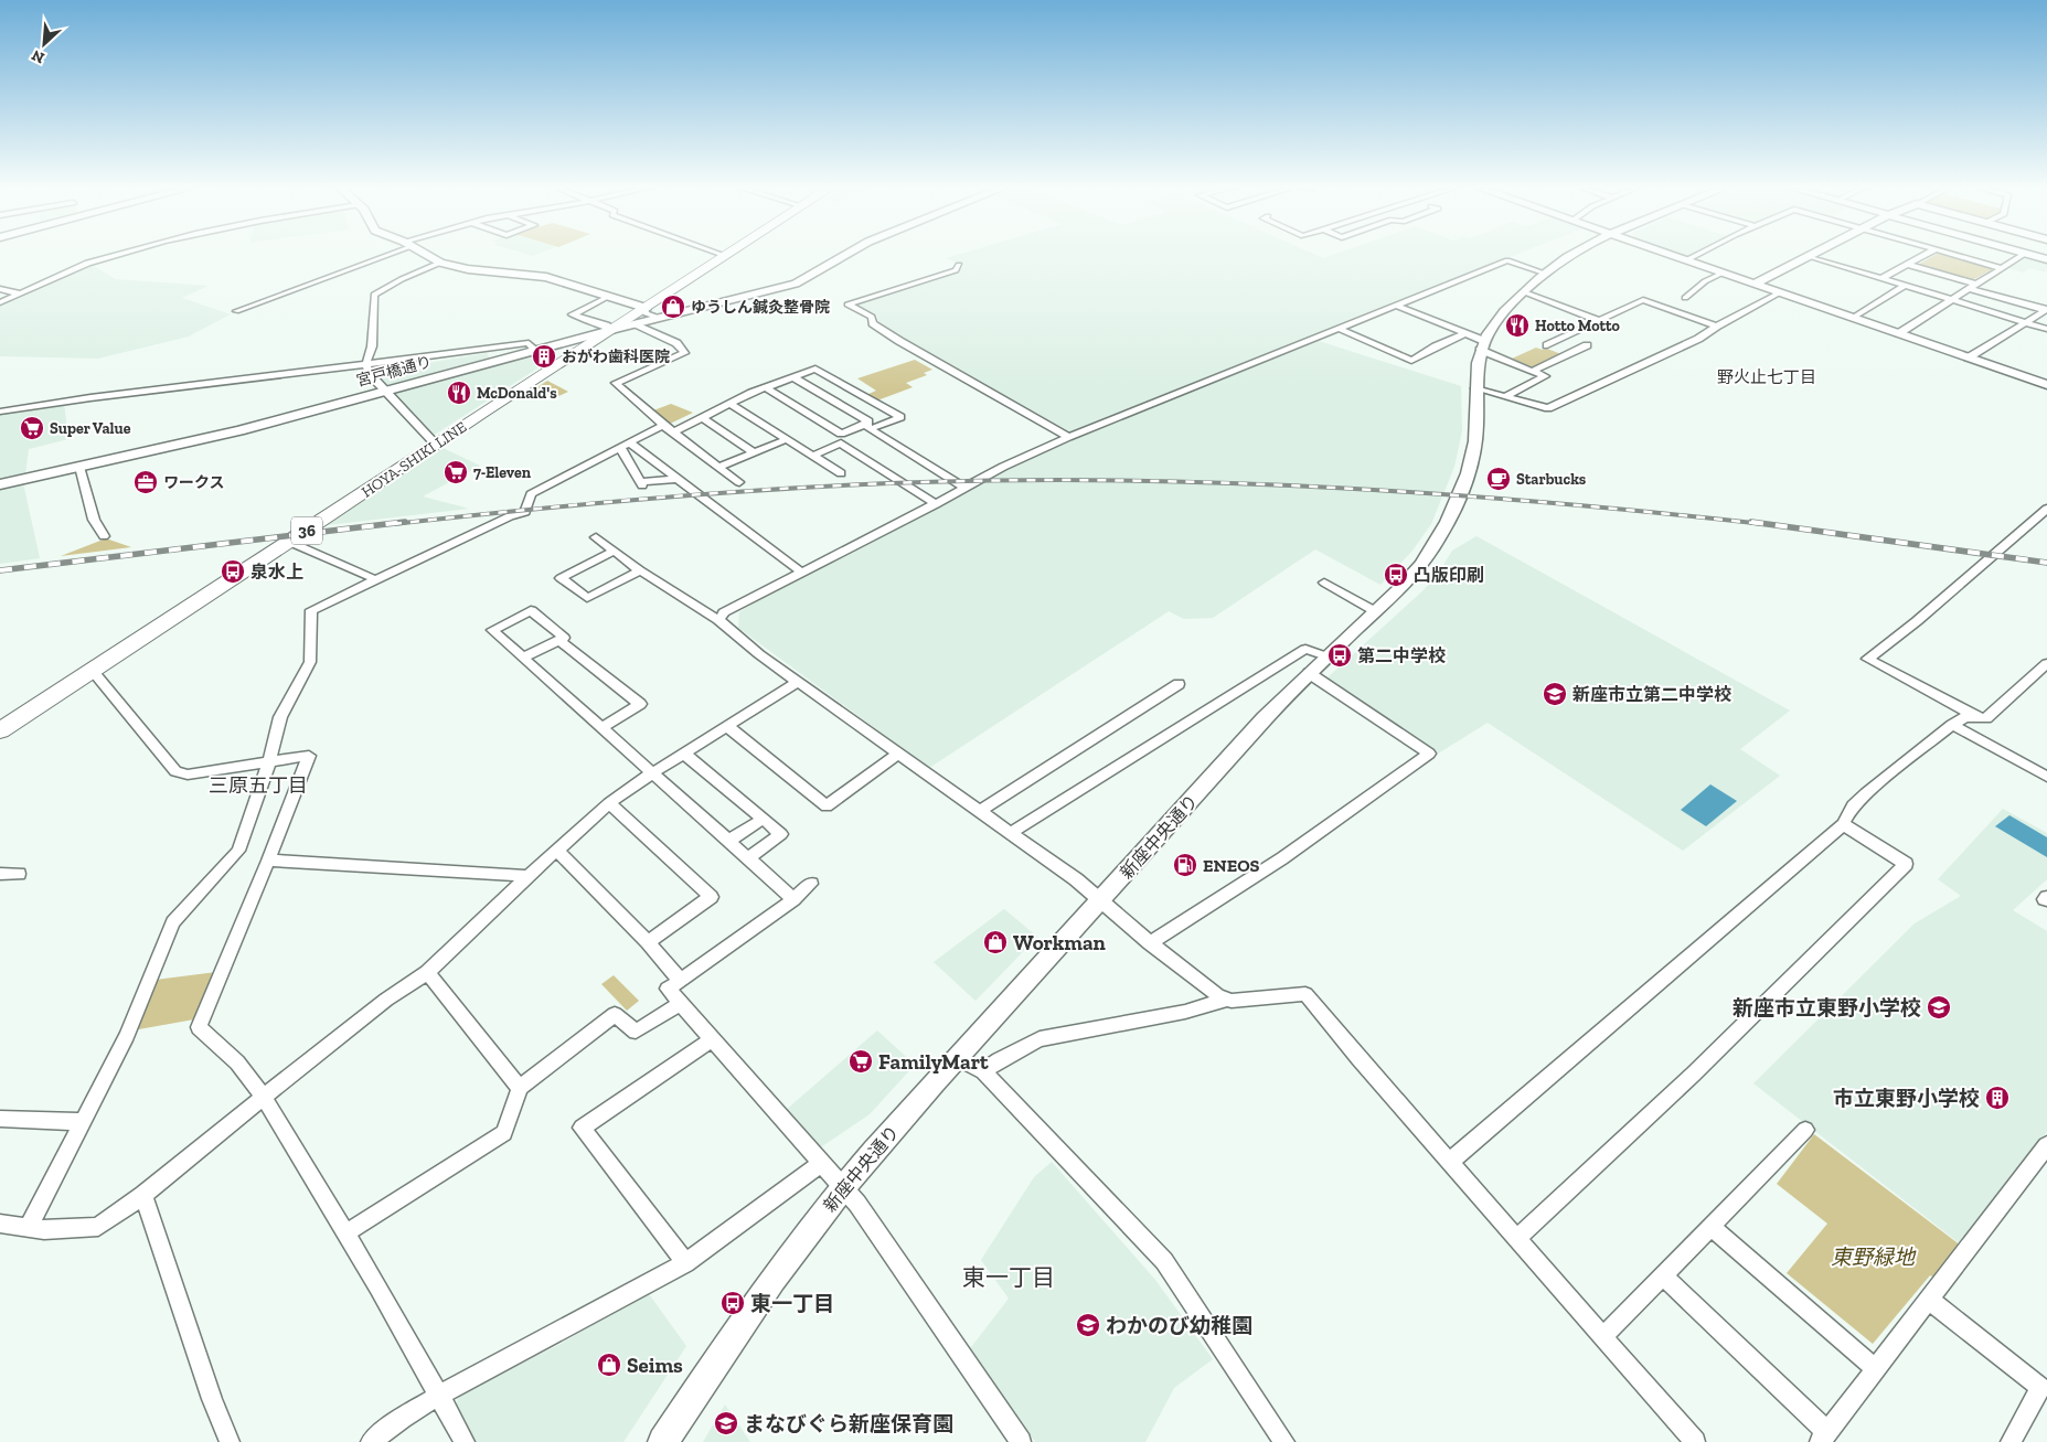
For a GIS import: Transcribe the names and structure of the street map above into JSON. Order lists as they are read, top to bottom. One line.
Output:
{"streets":{"main road":["HOYA-SHIKI LINE","36"],"street":["宮戸橋通り","新座中央通り"]},"crossings":[["宮戸橋通り","HOYA-SHIKI LINE"]],"districts":["野火止七丁目","三原五丁目","東一丁目"],"parks":["東野緑地"],"places":{"shop":["ゆうしん鍼灸整骨院","Workman","Seims"],"restaurant":["Hotto Motto","McDonald's"],"building":["おがわ歯科医院","市立東野小学校"],"supermarket":["Super Value","7-Eleven","FamilyMart"],"cafe":["Starbucks"],"office":["ワークス"],"bus stop":["泉水上","凸版印刷","第二中学校","東一丁目"],"school or university":["新座市立第二中学校","新座市立東野小学校","わかのび幼稚園","まなびぐら新座保育園"],"fuel station":["ENEOS"]},"north":"bottom left"}
